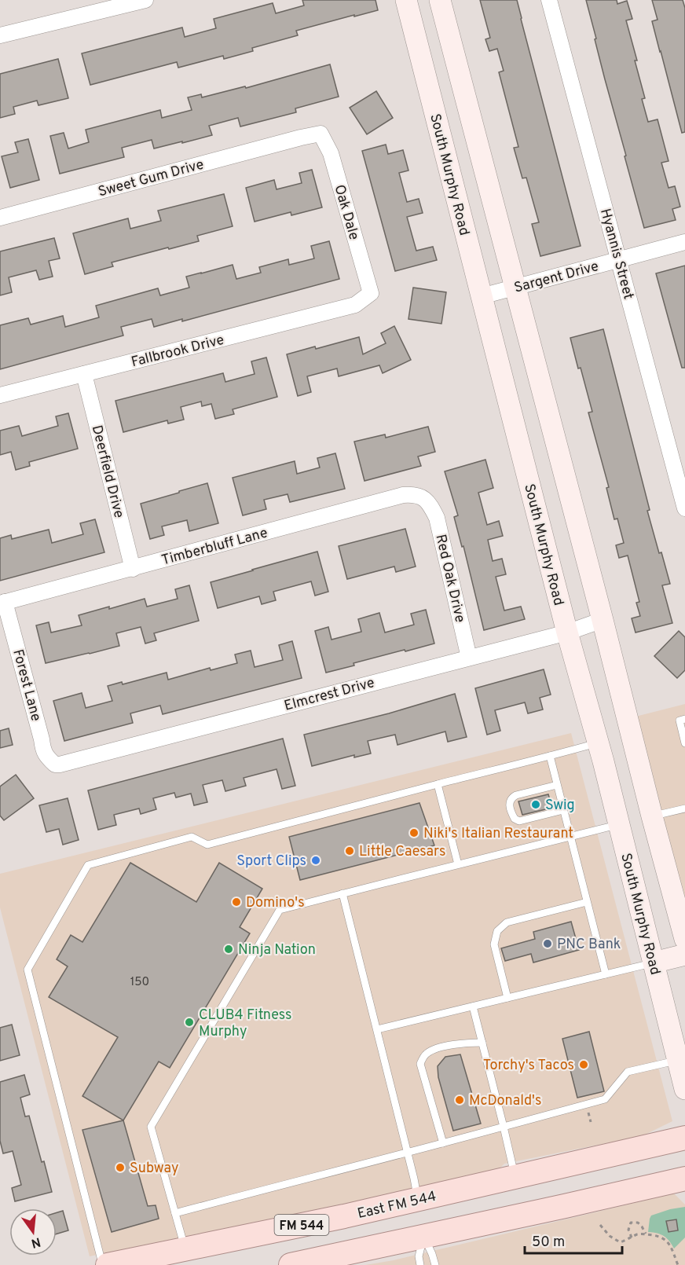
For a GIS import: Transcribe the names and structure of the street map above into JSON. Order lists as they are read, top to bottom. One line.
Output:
{"streets":{"main road":["South Murphy Road","East FM 544","FM 544"],"street":["Sweet Gum Drive","Oak Dale","Hyannis Street","Sargent Drive","Fallbrook Drive","Deerfield Drive","Timberbluff Lane","Red Oak Drive","Forest Lane","Elmcrest Drive"]},"crossings":[["South Murphy Road","Sargent Drive"],["South Murphy Road","Elmcrest Drive"],["Sweet Gum Drive","Oak Dale"],["Oak Dale","Fallbrook Drive"],["Hyannis Street","Sargent Drive"],["Fallbrook Drive","Deerfield Drive"],["Deerfield Drive","Timberbluff Lane"],["Timberbluff Lane","Red Oak Drive"],["Timberbluff Lane","Forest Lane"],["Red Oak Drive","Elmcrest Drive"],["Forest Lane","Elmcrest Drive"]],"places":["Swig","Niki's Italian Restaurant","Little Caesars","Sport Clips","Domino's","PNC Bank","Ninja Nation","CLUB4 Fitness Murphy","Torchy's Tacos","McDonald's","Subway"],"house_numbers":["150"],"scale_bar":"50 m","north":"bottom"}
